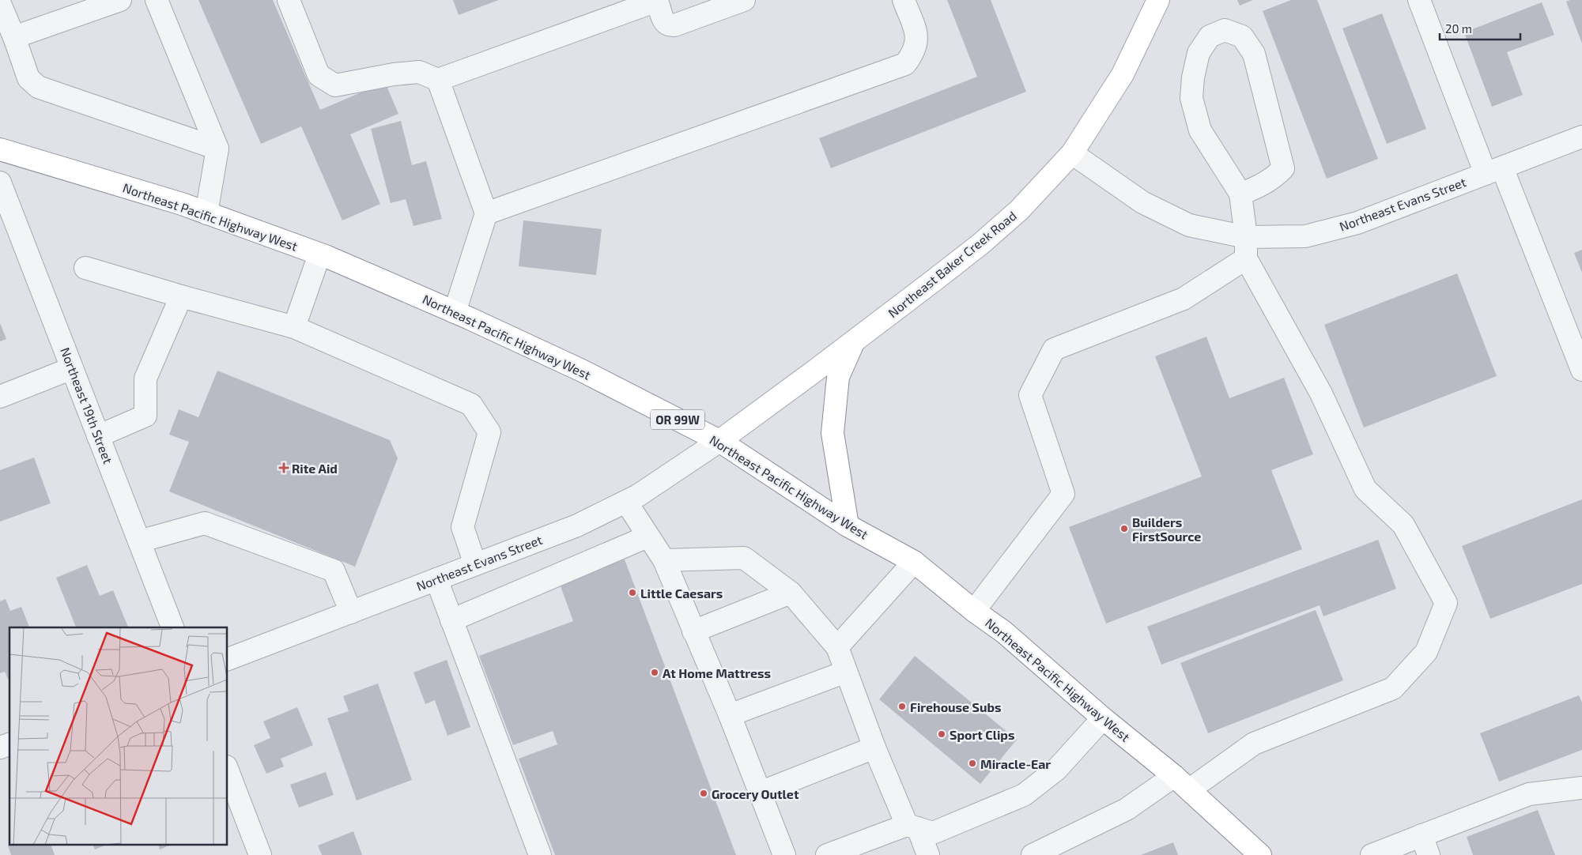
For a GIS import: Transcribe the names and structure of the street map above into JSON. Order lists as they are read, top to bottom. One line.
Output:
{"streets":{"main road":["Northeast Pacific Highway West","Northeast Baker Creek Road","OR 99W"],"street":["Northeast Evans Street","Northeast 19th Street"]},"crossings":[["Northeast Evans Street","Northeast Pacific Highway West"],["Northeast Evans Street","Northeast Baker Creek Road"],["Northeast Pacific Highway West","Northeast Baker Creek Road"]],"places":{"health":["Rite Aid"],"other":["Builders FirstSource","Little Caesars","At Home Mattress","Firehouse Subs","Sport Clips","Miracle-Ear","Grocery Outlet"]},"scale_bar":"20 m"}
